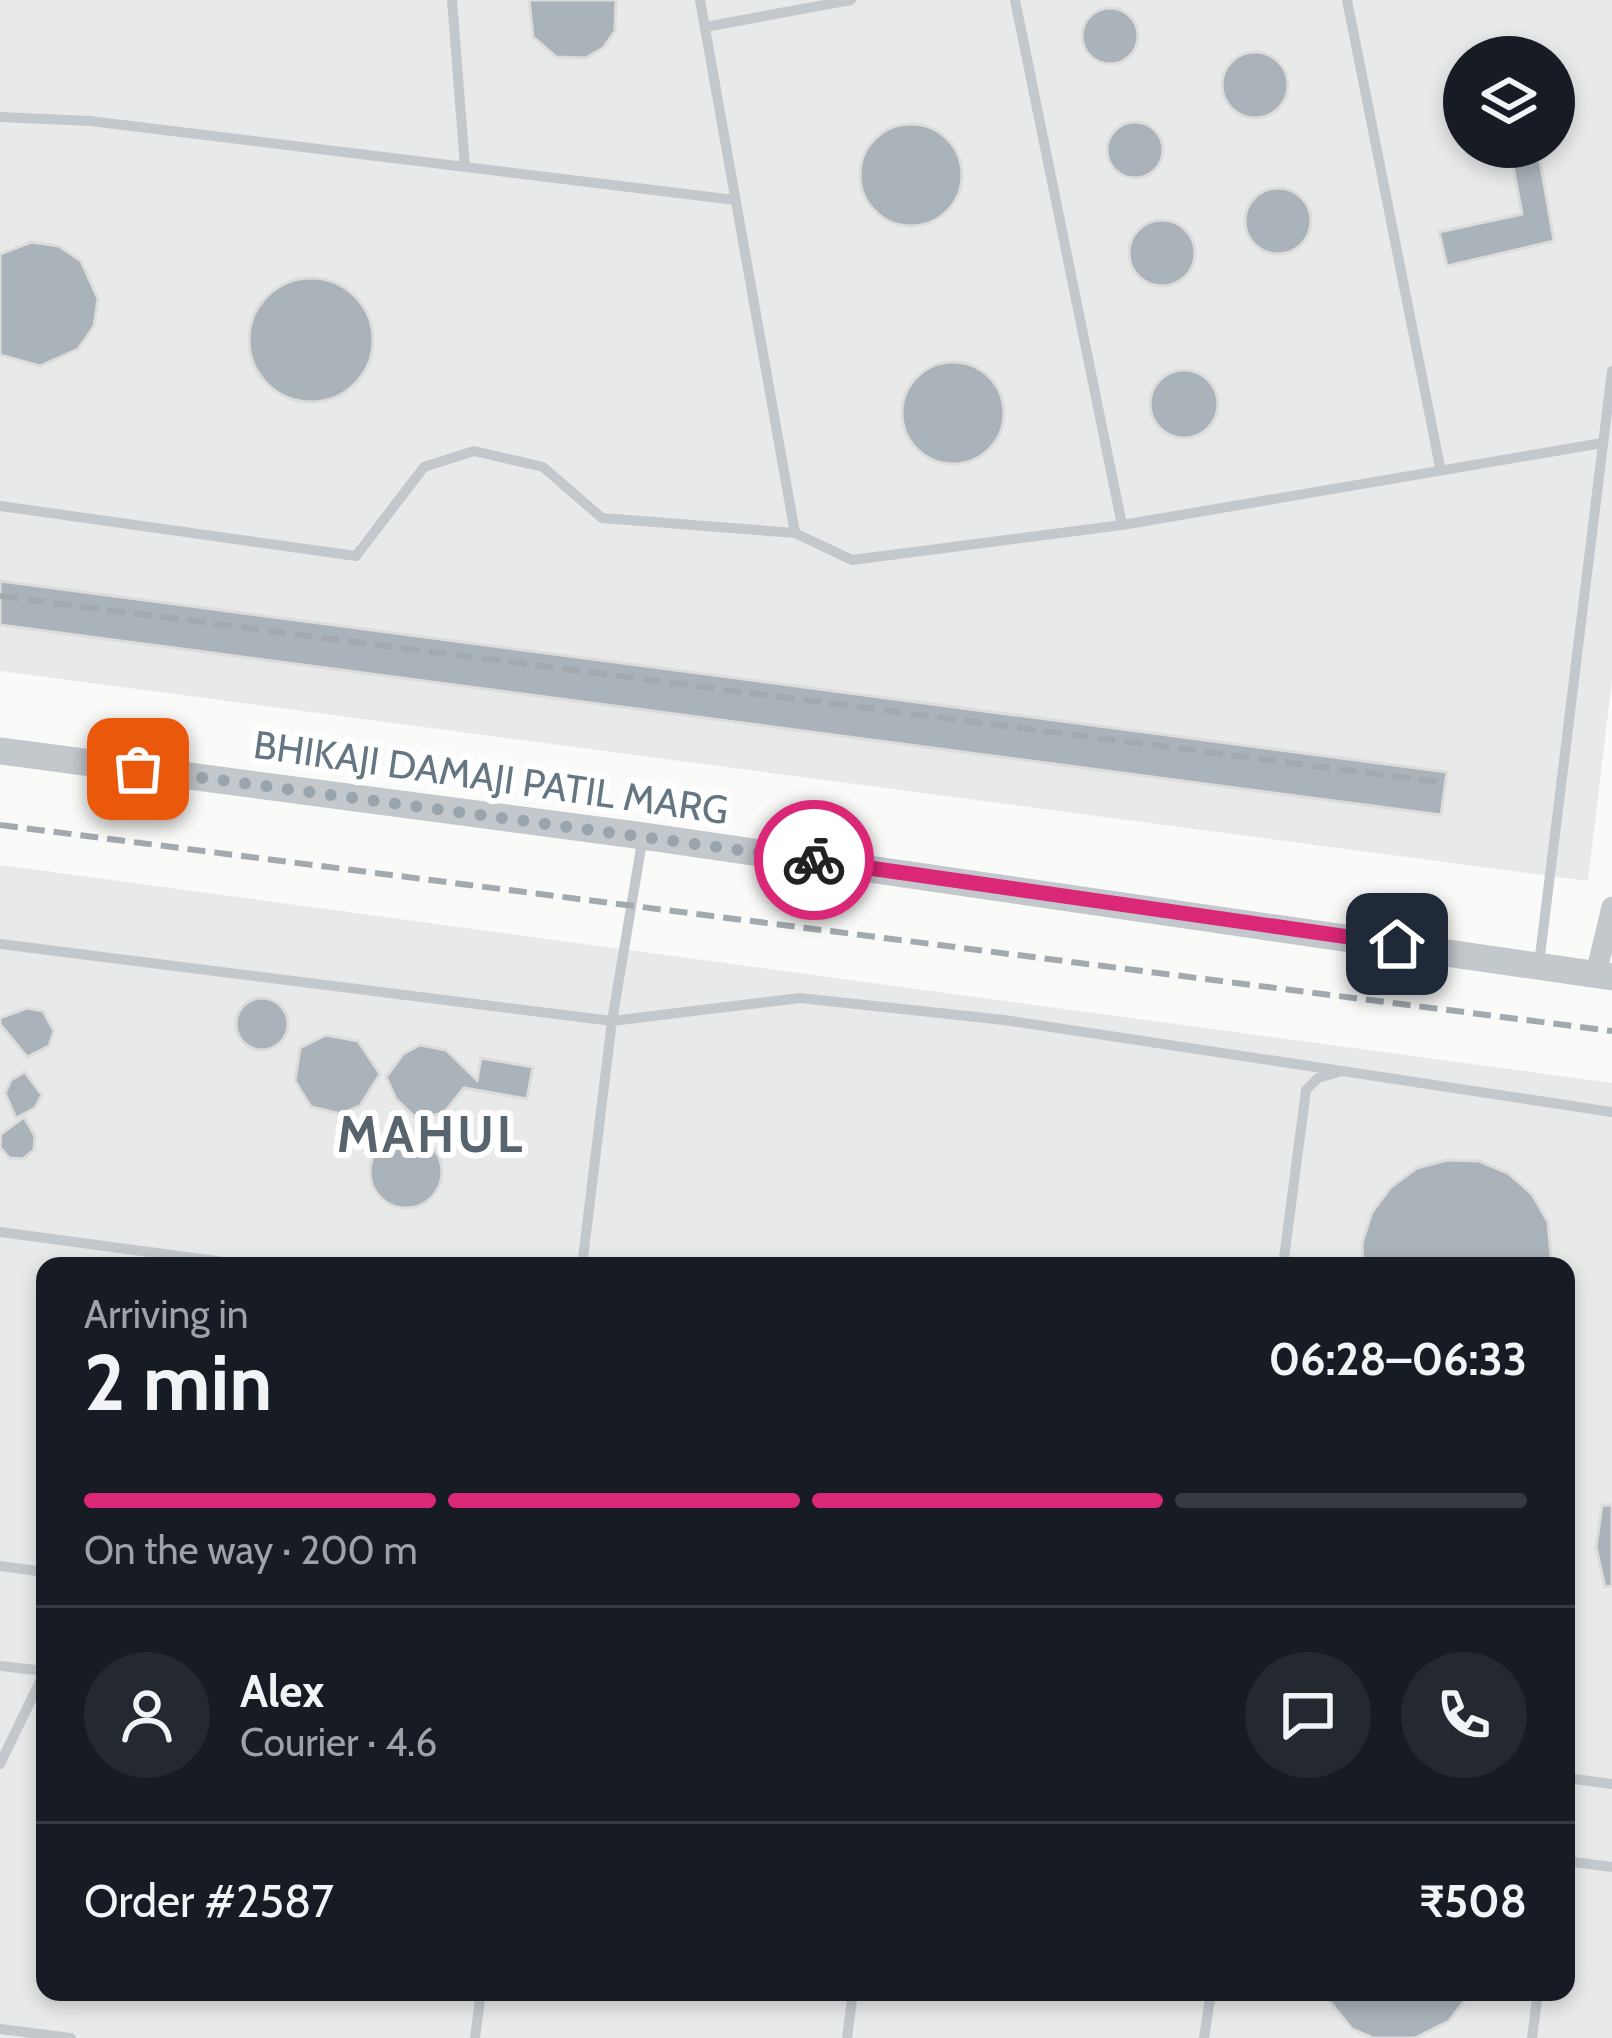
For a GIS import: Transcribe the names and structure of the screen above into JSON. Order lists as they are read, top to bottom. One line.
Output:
{"streets":{"street":["BHIKAJI DAMAJI PATIL MARG"]},"districts":["MAHUL"],"page":{"heading":["2 min","Arriving in","06:28–06:33"],"panel":["Alex","Courier · 4.6","Order #2587","₹508"],"bar":"On the way · 200 m"}}
